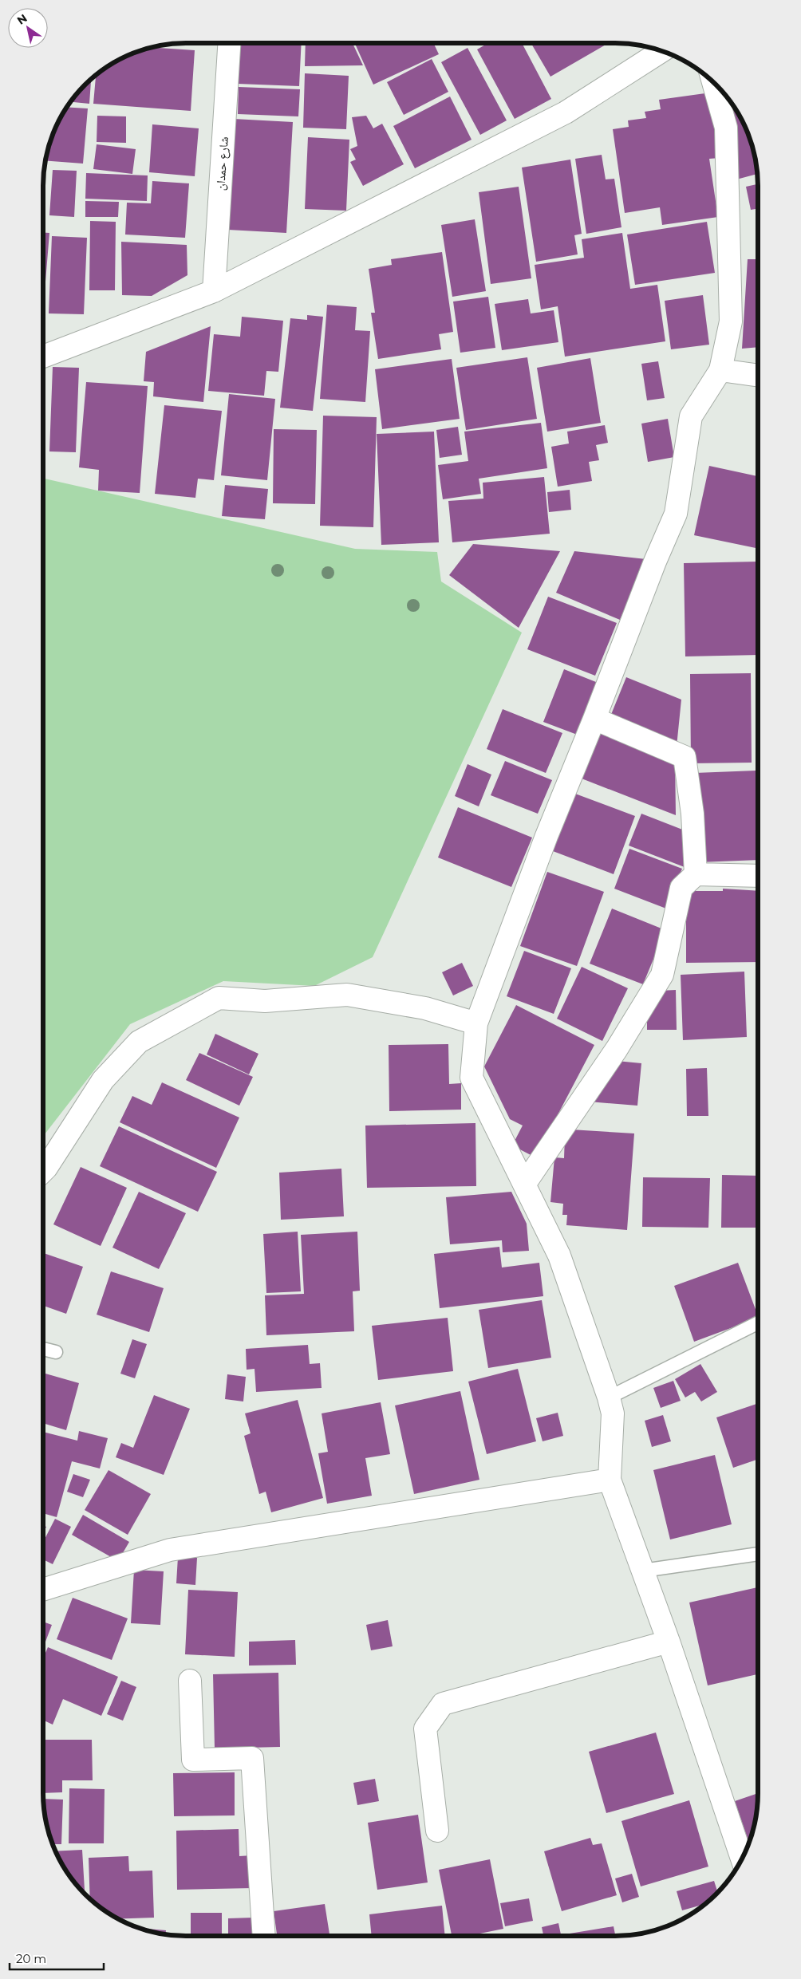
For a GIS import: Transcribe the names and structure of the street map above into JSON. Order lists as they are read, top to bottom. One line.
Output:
{"streets":{"street":["شارع حمدان"]},"scale_bar":"20 m","north":"top left"}
